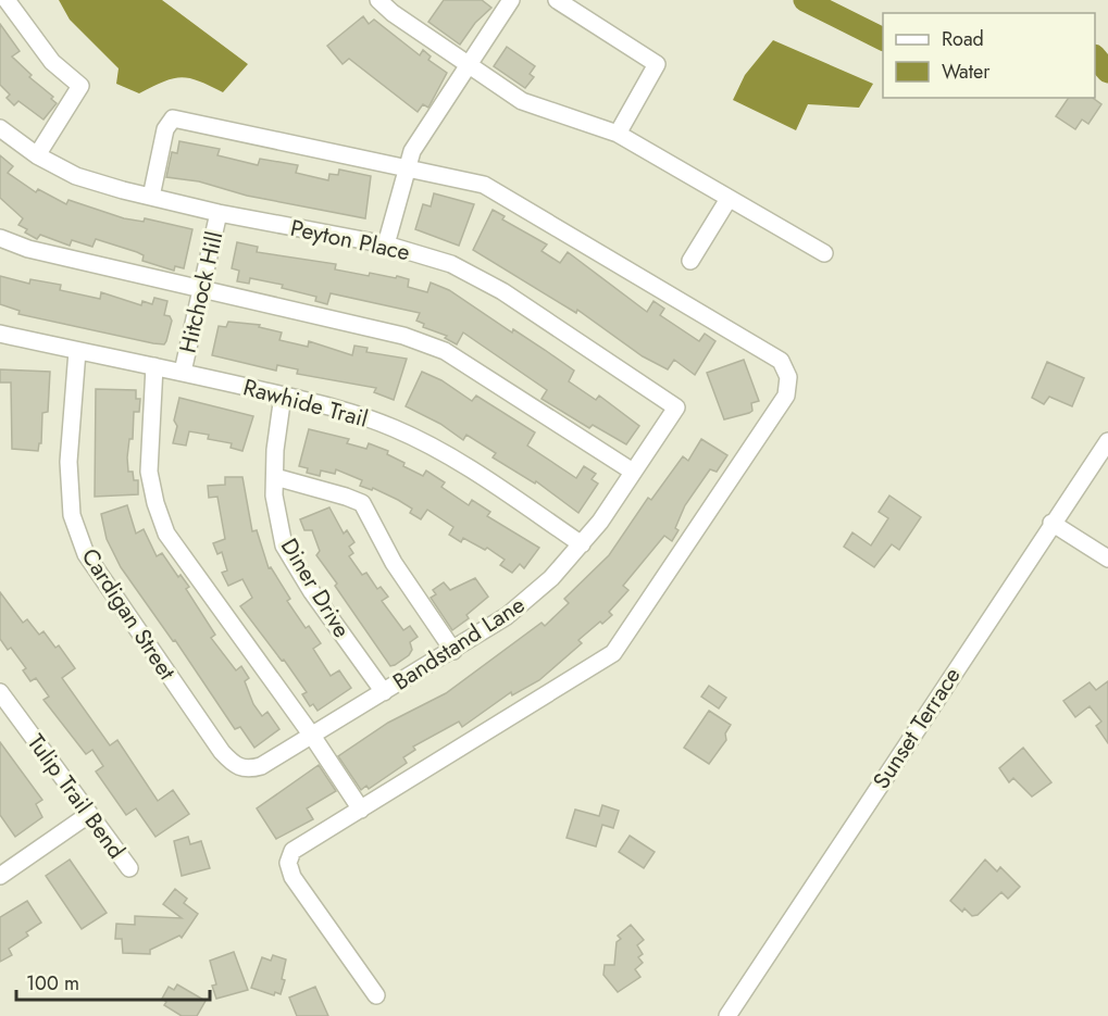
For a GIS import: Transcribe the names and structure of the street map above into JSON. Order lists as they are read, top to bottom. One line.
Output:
{"streets":{"street":["Peyton Place","Hitchock Hill","Rawhide Trail","Diner Drive","Cardigan Street","Bandstand Lane","Sunset Terrace","Tulip Trail Bend"]},"crossings":[["Peyton Place","Hitchock Hill"],["Peyton Place","Bandstand Lane"],["Hitchock Hill","Rawhide Trail"],["Rawhide Trail","Diner Drive"],["Rawhide Trail","Cardigan Street"],["Rawhide Trail","Bandstand Lane"],["Diner Drive","Bandstand Lane"],["Cardigan Street","Bandstand Lane"]],"legend":["Road","Water"],"scale_bar":"100 m"}
